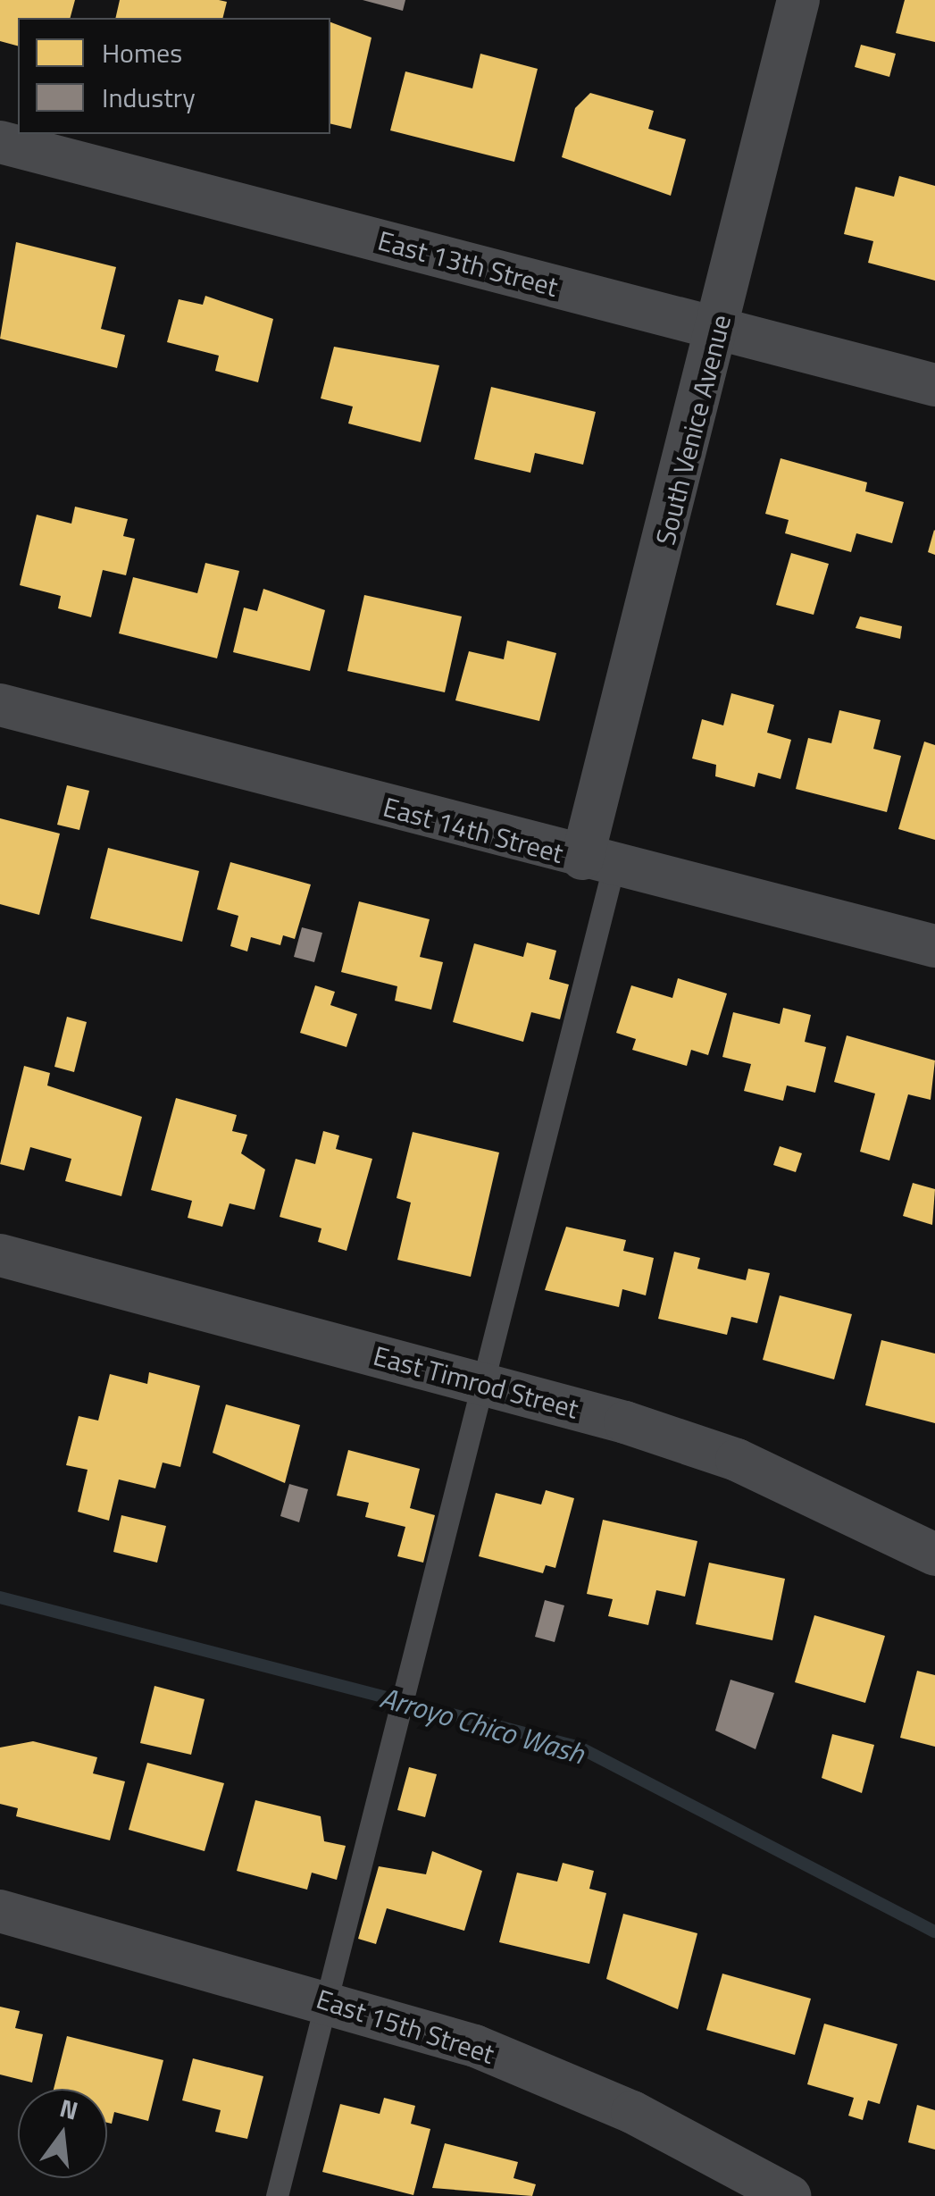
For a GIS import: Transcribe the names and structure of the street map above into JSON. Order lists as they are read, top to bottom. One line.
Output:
{"streets":{"street":["East 13th Street","South Venice Avenue","East 14th Street","East Timrod Street","East 15th Street"]},"crossings":[["East 13th Street","South Venice Avenue"],["South Venice Avenue","East 14th Street"]],"water":["Arroyo Chico Wash"],"legend":["Homes","Industry"],"north":"top"}
